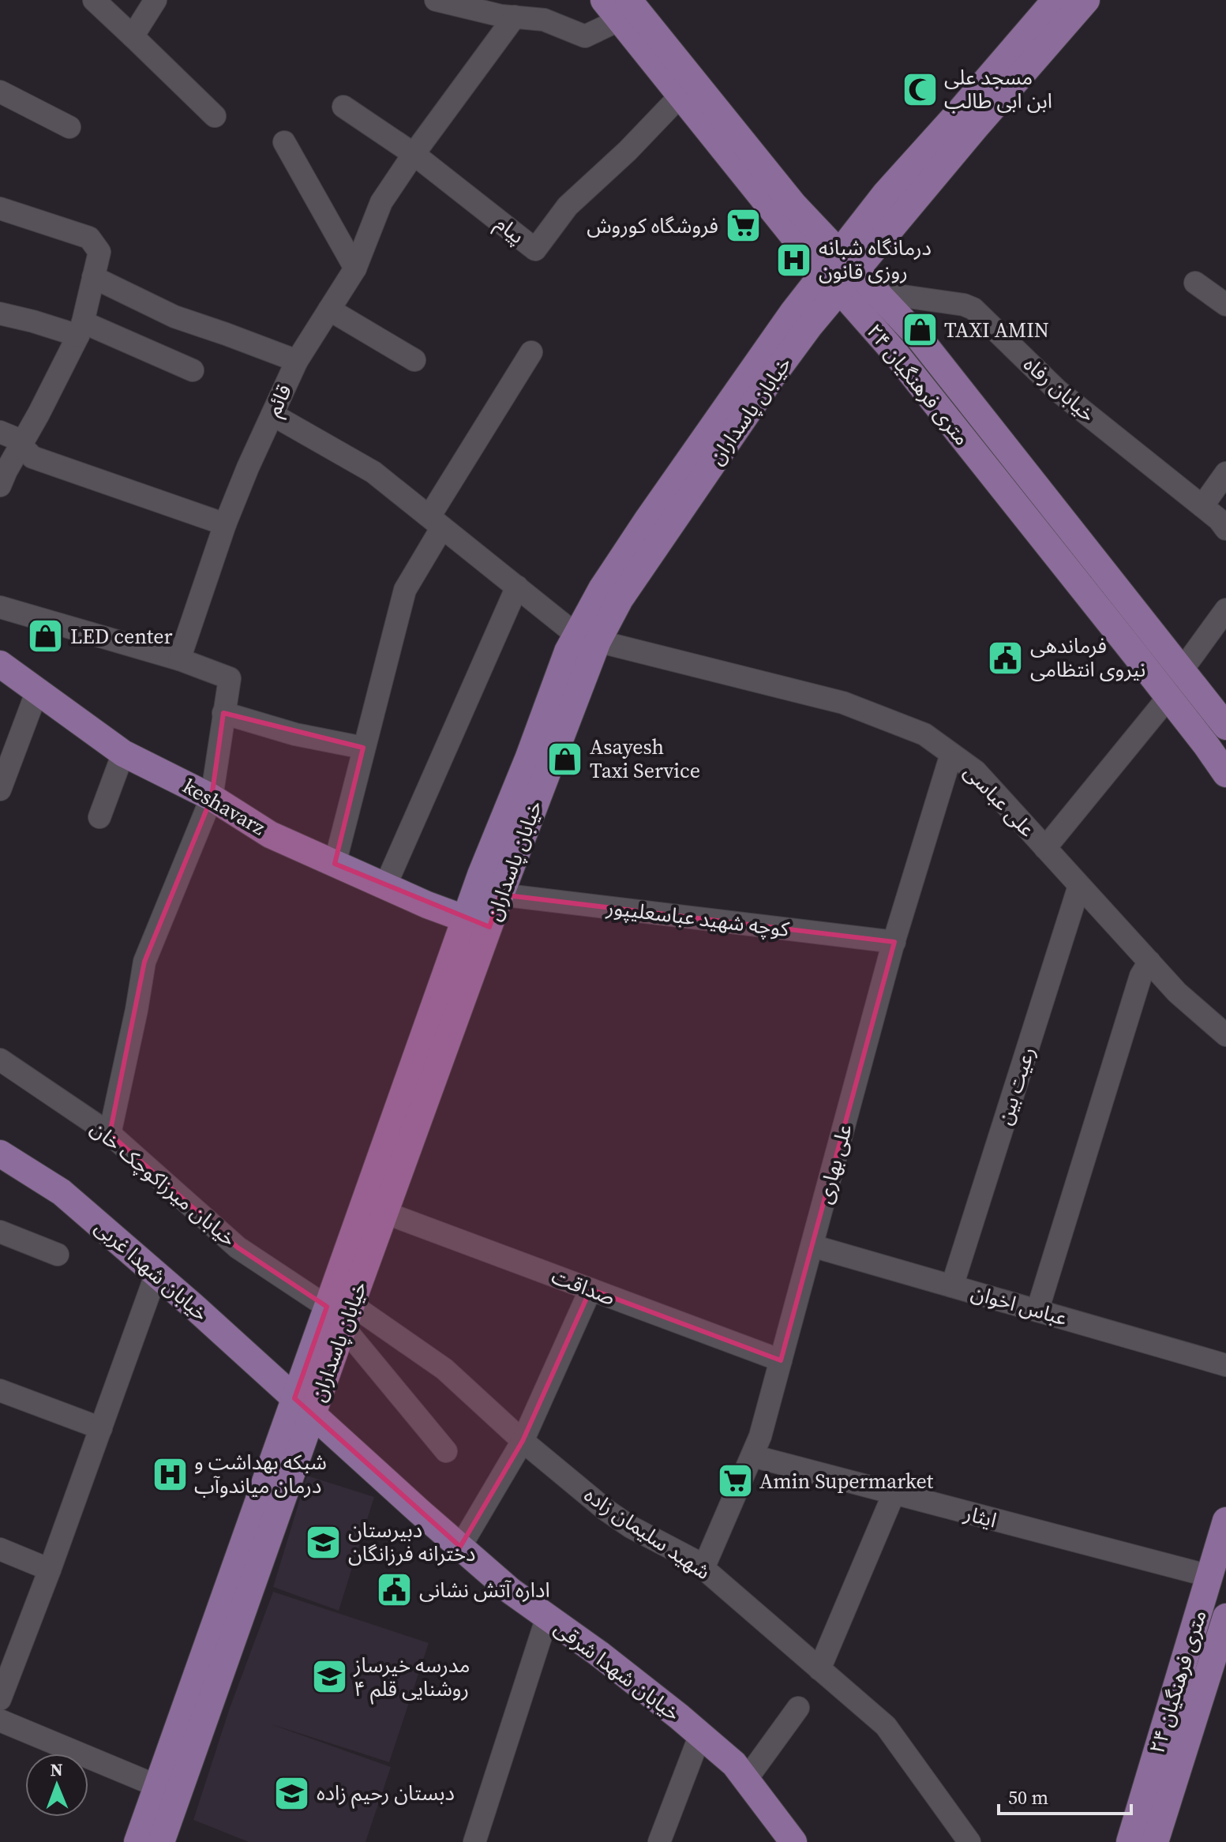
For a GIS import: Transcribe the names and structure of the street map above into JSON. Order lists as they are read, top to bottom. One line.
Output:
{"streets":{"main road":["۲۴ متری فرهنگیان","خیابان پاسداران","keshavarz","خیابان شهدا غربی","خیابان شهدا شرقی"],"street":["پیام","خیابان رفاه","قائم","علی عباسی","کوچه شهید عباسعلیپور","رعیت بین","علی بهاری","خیابان میرزاکوچک خان","صداقت","عباس اخوان","ایثار","شهید سلیمان زاده"]},"crossings":[["پیام","۲۴ متری فرهنگیان"],["پیام","قائم"],["۲۴ متری فرهنگیان","خیابان رفاه"],["۲۴ متری فرهنگیان","خیابان پاسداران"],["۲۴ متری فرهنگیان","ایثار"],["خیابان پاسداران","علی عباسی"],["خیابان پاسداران","keshavarz"],["خیابان پاسداران","کوچه شهید عباسعلیپور"],["خیابان پاسداران","خیابان میرزاکوچک خان"],["خیابان پاسداران","خیابان شهدا غربی"],["خیابان پاسداران","صداقت"],["خیابان پاسداران","شهید سلیمان زاده"],["خیابان پاسداران","خیابان شهدا شرقی"],["علی عباسی","رعیت بین"],["علی عباسی","علی بهاری"],["کوچه شهید عباسعلیپور","علی بهاری"],["رعیت بین","عباس اخوان"],["علی بهاری","صداقت"],["علی بهاری","عباس اخوان"],["علی بهاری","ایثار"],["علی بهاری","شهید سلیمان زاده"],["خیابان میرزاکوچک خان","شهید سلیمان زاده"],["خیابان شهدا غربی","خیابان شهدا شرقی"]],"places":{"mosque":["مسجد علی ابن ابی طالب"],"supermarket":["فروشگاه کوروش","Amin Supermarket"],"hospital":["درمانگاه شبانه روزی قانون","شبکه بهداشت و درمان میاندوآب"],"shop":["TAXI AMIN","LED center","Asayesh Taxi Service"],"public building":["فرماندهی نیروی انتظامی","اداره آتش نشانی"],"school or university":["دبیرستان دخترانه فرزانگان","مدرسه خیرساز روشنایی قلم ۴","دبستان رحیم زاده"]},"scale_bar":"50 m","north":"top"}
